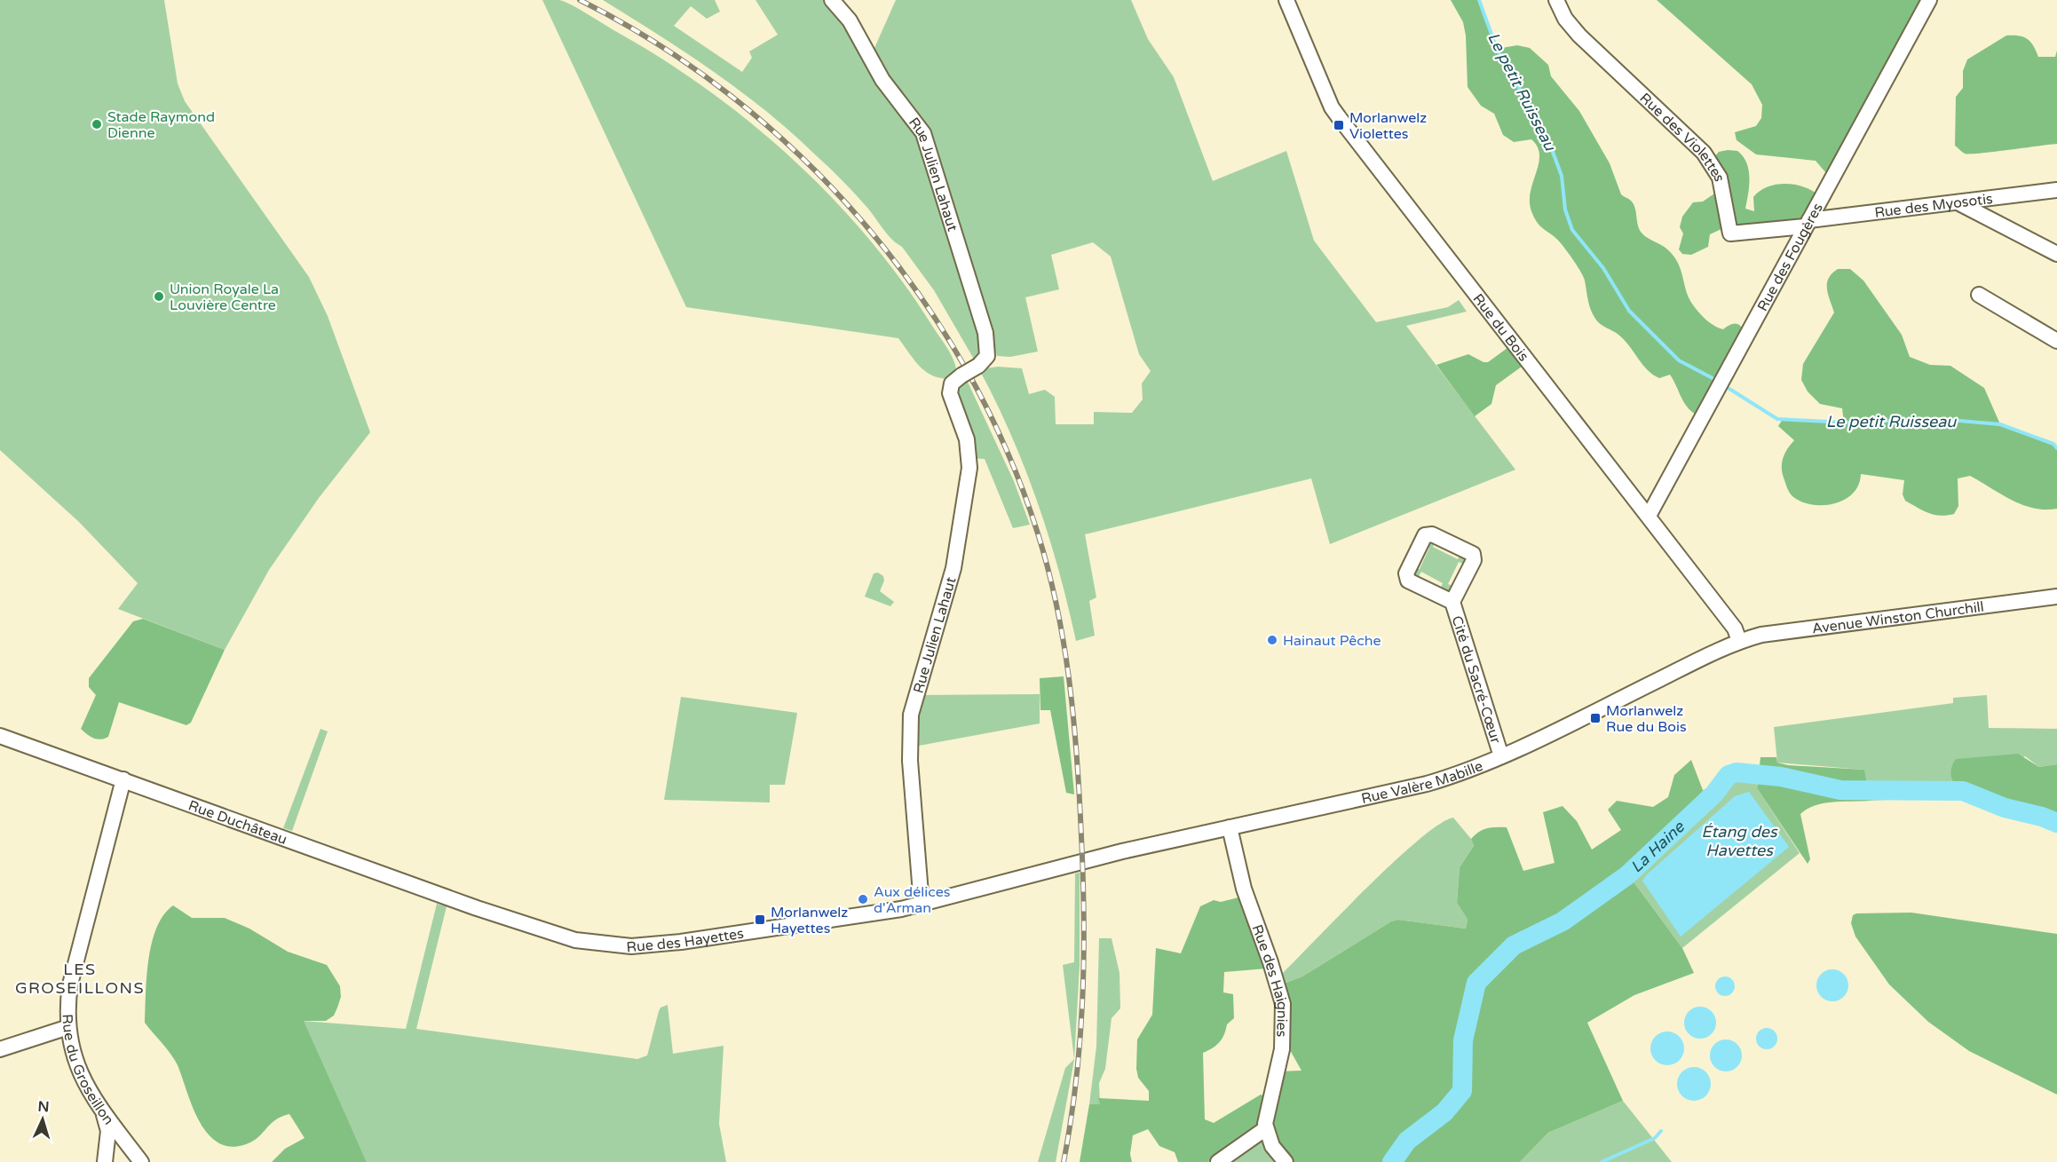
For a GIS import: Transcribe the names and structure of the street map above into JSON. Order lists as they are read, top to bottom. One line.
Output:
{"streets":{"street":["Rue des Violettes","Rue Julien Lahaut","Rue des Myosotis","Rue des Fougères","Rue du Bois","Avenue Winston Churchill","Cité du Sacré-Cœur","Rue Valère Mabille","Rue Duchâteau","Rue des Hayettes","Rue des Haignies","Rue du Groseillon"]},"crossings":[["Rue des Violettes","Rue des Myosotis"],["Rue des Violettes","Rue des Fougères"],["Rue Julien Lahaut","Rue des Hayettes"],["Rue des Myosotis","Rue des Fougères"],["Rue des Fougères","Rue du Bois"],["Rue du Bois","Avenue Winston Churchill"],["Rue du Bois","Rue Valère Mabille"],["Avenue Winston Churchill","Rue Valère Mabille"],["Cité du Sacré-Cœur","Rue Valère Mabille"],["Rue Valère Mabille","Rue des Hayettes"],["Rue Valère Mabille","Rue des Haignies"],["Rue Duchâteau","Rue des Hayettes"],["Rue Duchâteau","Rue du Groseillon"]],"districts":["LES GROSEILLONS"],"water":["Le petit Ruisseau","Étang des Havettes","La Haine"],"places":{"other":["Stade Raymond Dienne","Union Royale La Louvière Centre","Hainaut Pêche","Aux délices d'Arman"],"transit":["Morlanwelz Violettes","Morlanwelz Rue du Bois","Morlanwelz Hayettes"]},"north":"top"}
